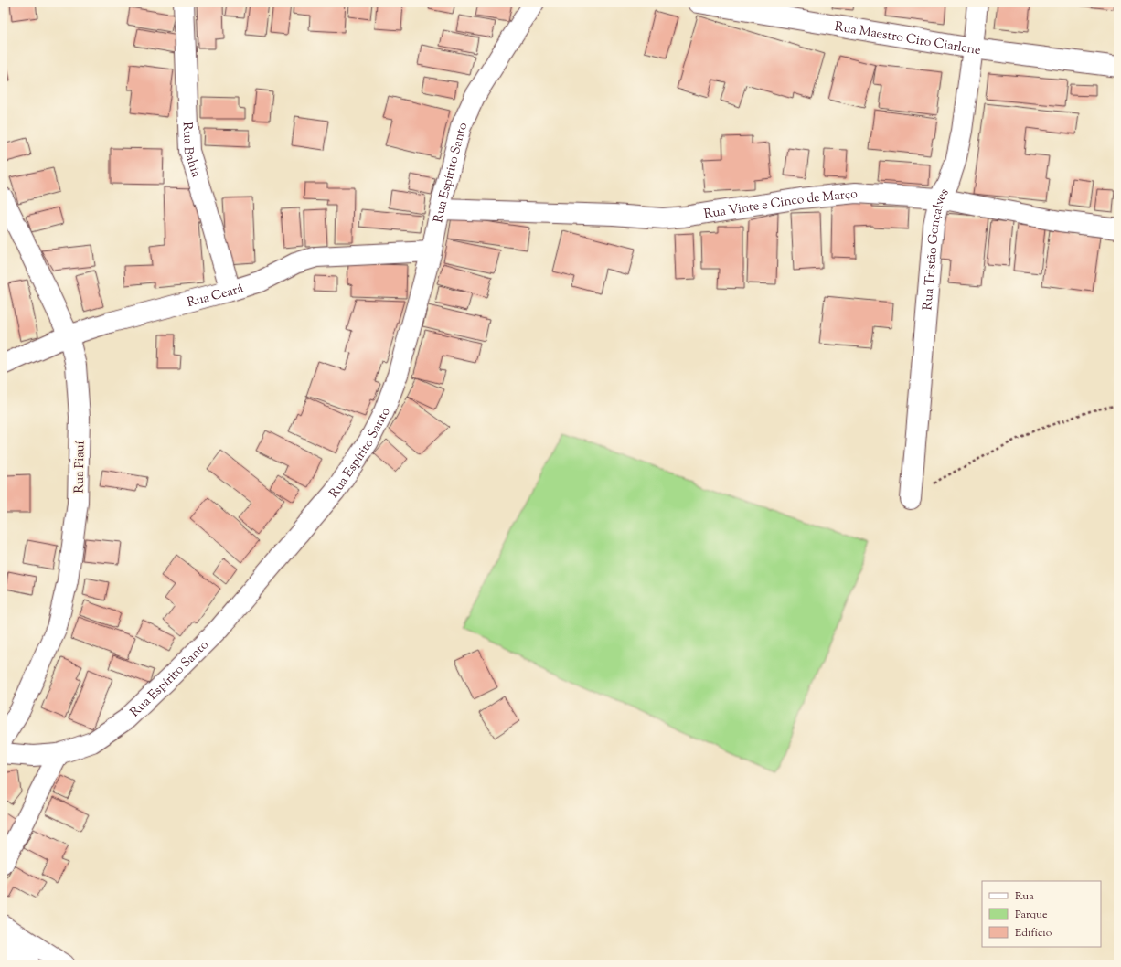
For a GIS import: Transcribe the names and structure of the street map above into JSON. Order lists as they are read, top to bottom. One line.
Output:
{"streets":{"street":["Rua Maestro Ciro Ciarlene","Rua Bahia","Rua Espírito Santo","Rua Vinte e Cinco de Março","Rua Tristão Gonçalves","Rua Ceará","Rua Piauí"]},"crossings":[["Rua Maestro Ciro Ciarlene","Rua Tristão Gonçalves"],["Rua Bahia","Rua Ceará"],["Rua Espírito Santo","Rua Vinte e Cinco de Março"],["Rua Espírito Santo","Rua Ceará"],["Rua Vinte e Cinco de Março","Rua Tristão Gonçalves"],["Rua Ceará","Rua Piauí"]],"legend":["Rua","Parque","Edifício"]}
